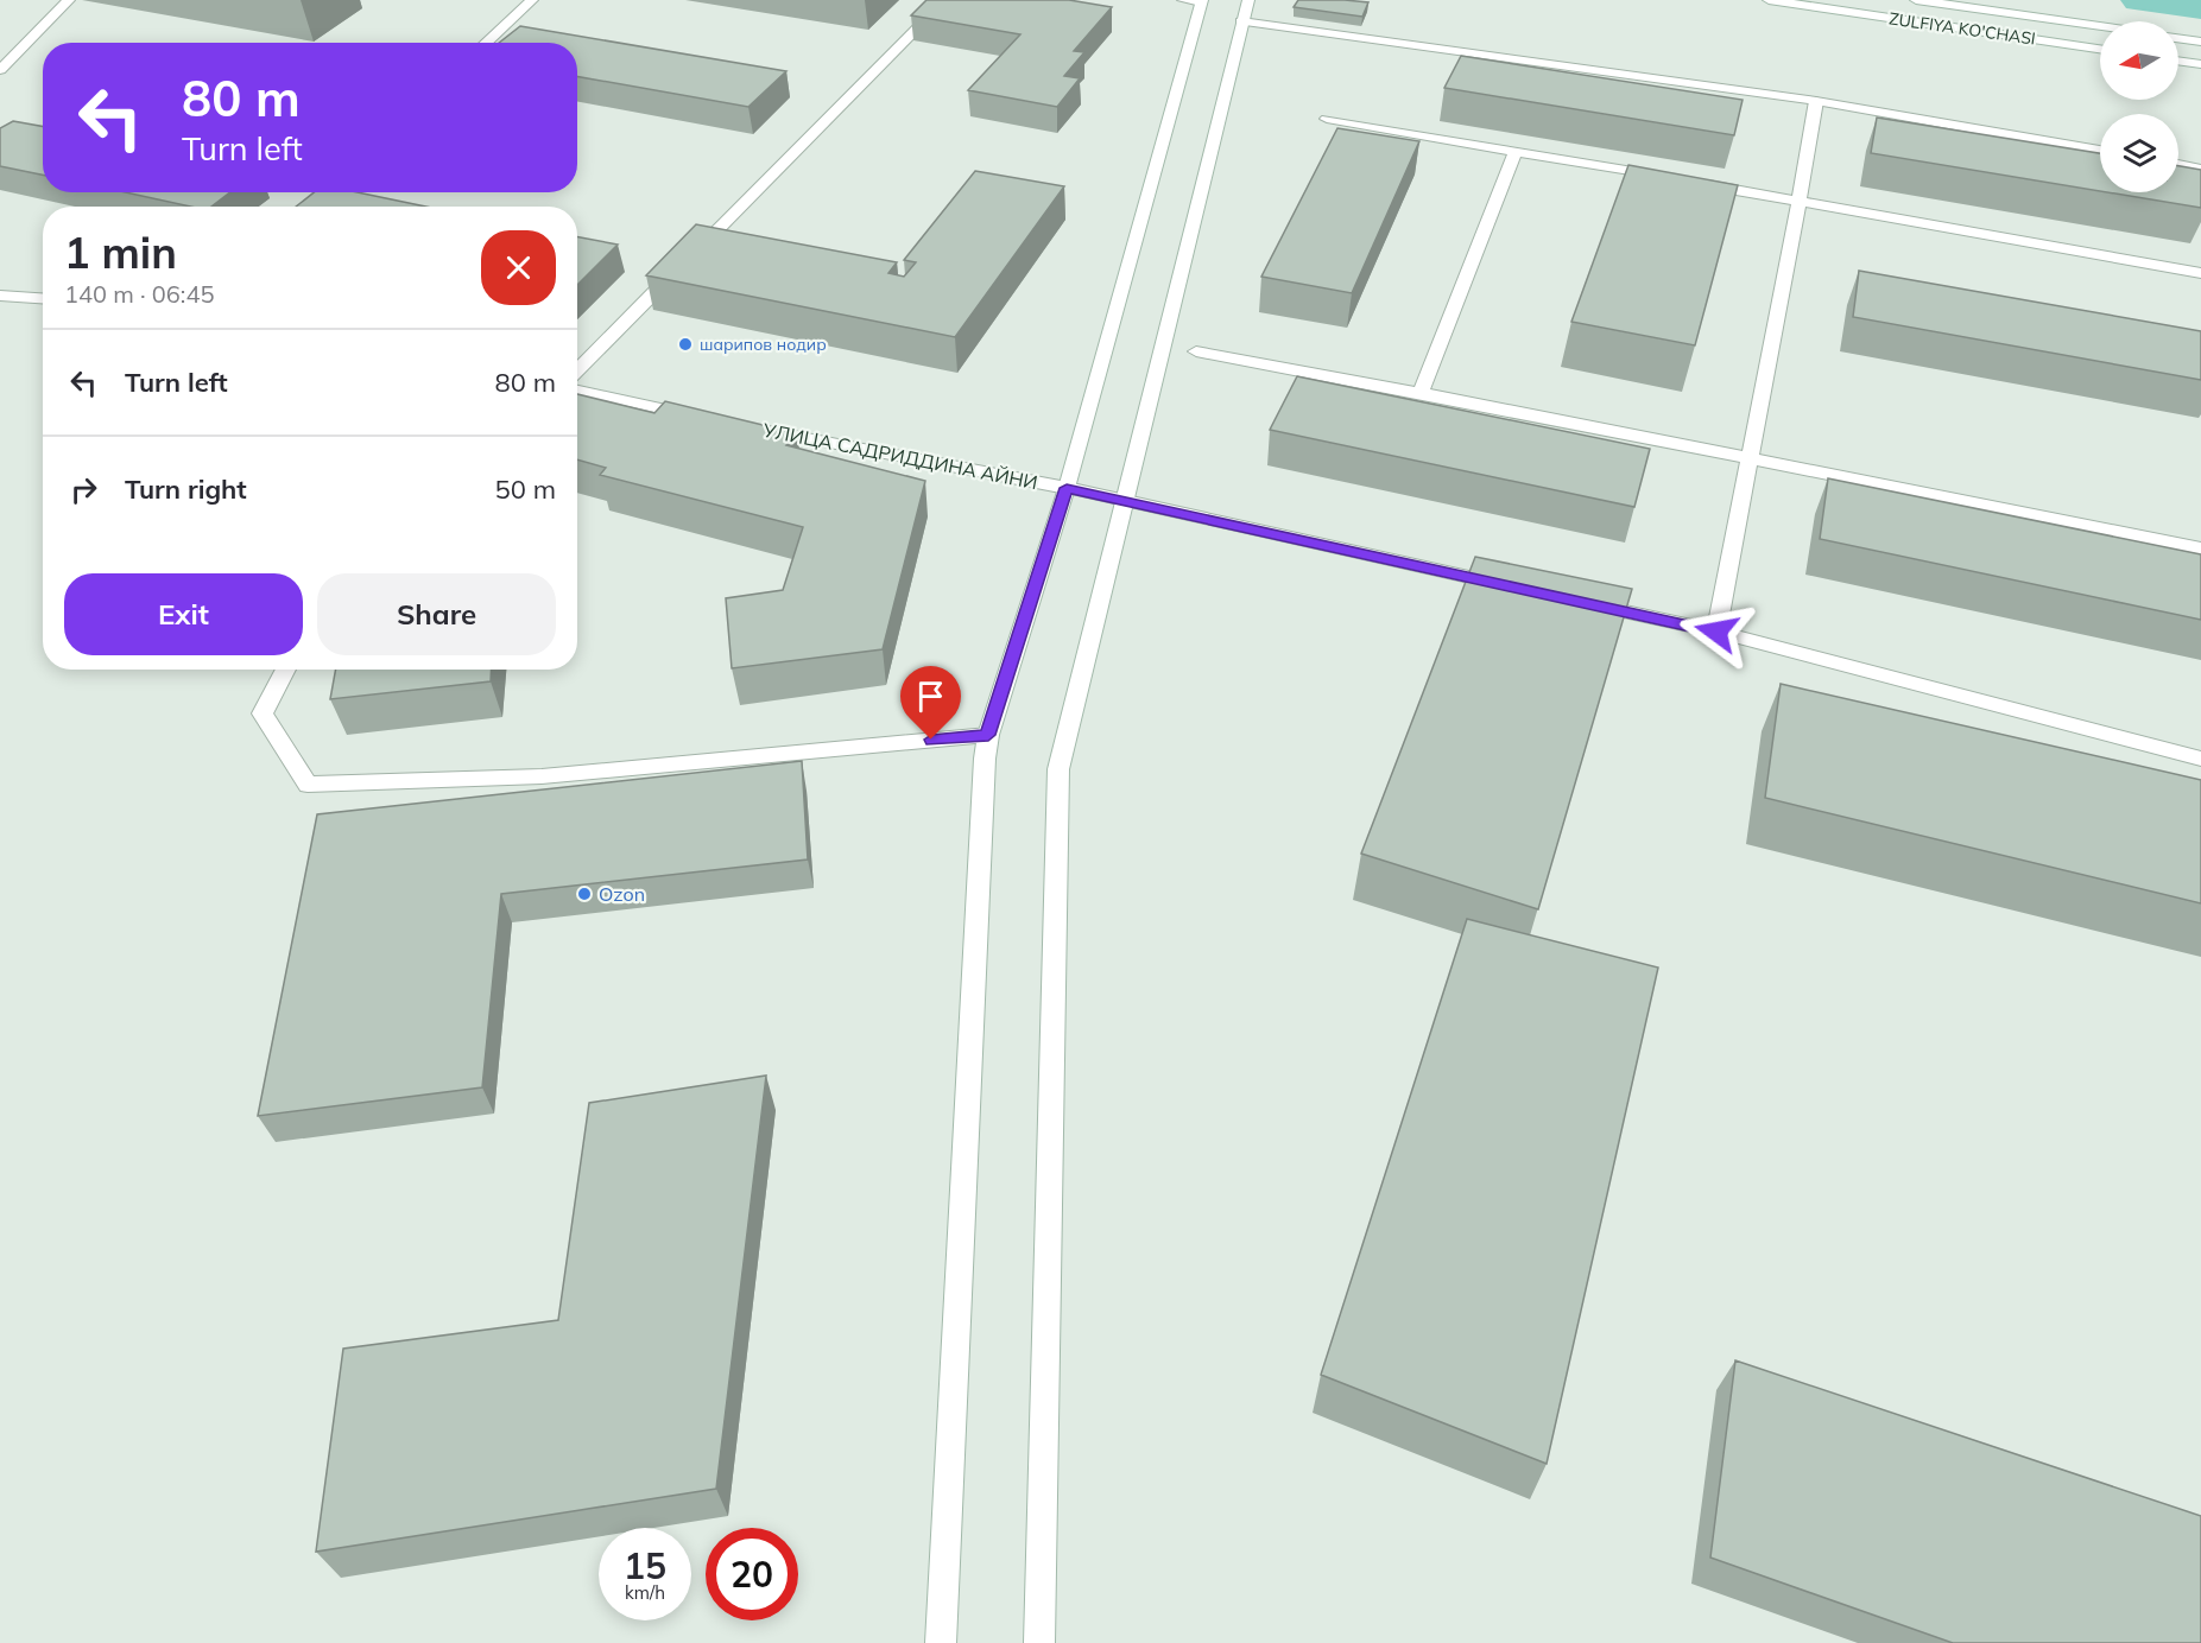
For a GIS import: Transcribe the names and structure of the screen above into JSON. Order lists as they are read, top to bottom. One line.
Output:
{"streets":{"main road":["ZULFIYA KO'CHASI","УЛИЦА САДРИДДИНА АЙНИ"]},"places":["шарипов нодир","Ozon"],"north":"left","page":{"turn":["80 m","Turn left"],"heading":["1 min","140 m · 06:45"],"list":[{"name":"Turn left","value":"80 m"},{"name":"Turn right","value":"50 m"}],"buttons":["Exit","Share"],"speed":"15 km/h","limit":"20"}}
